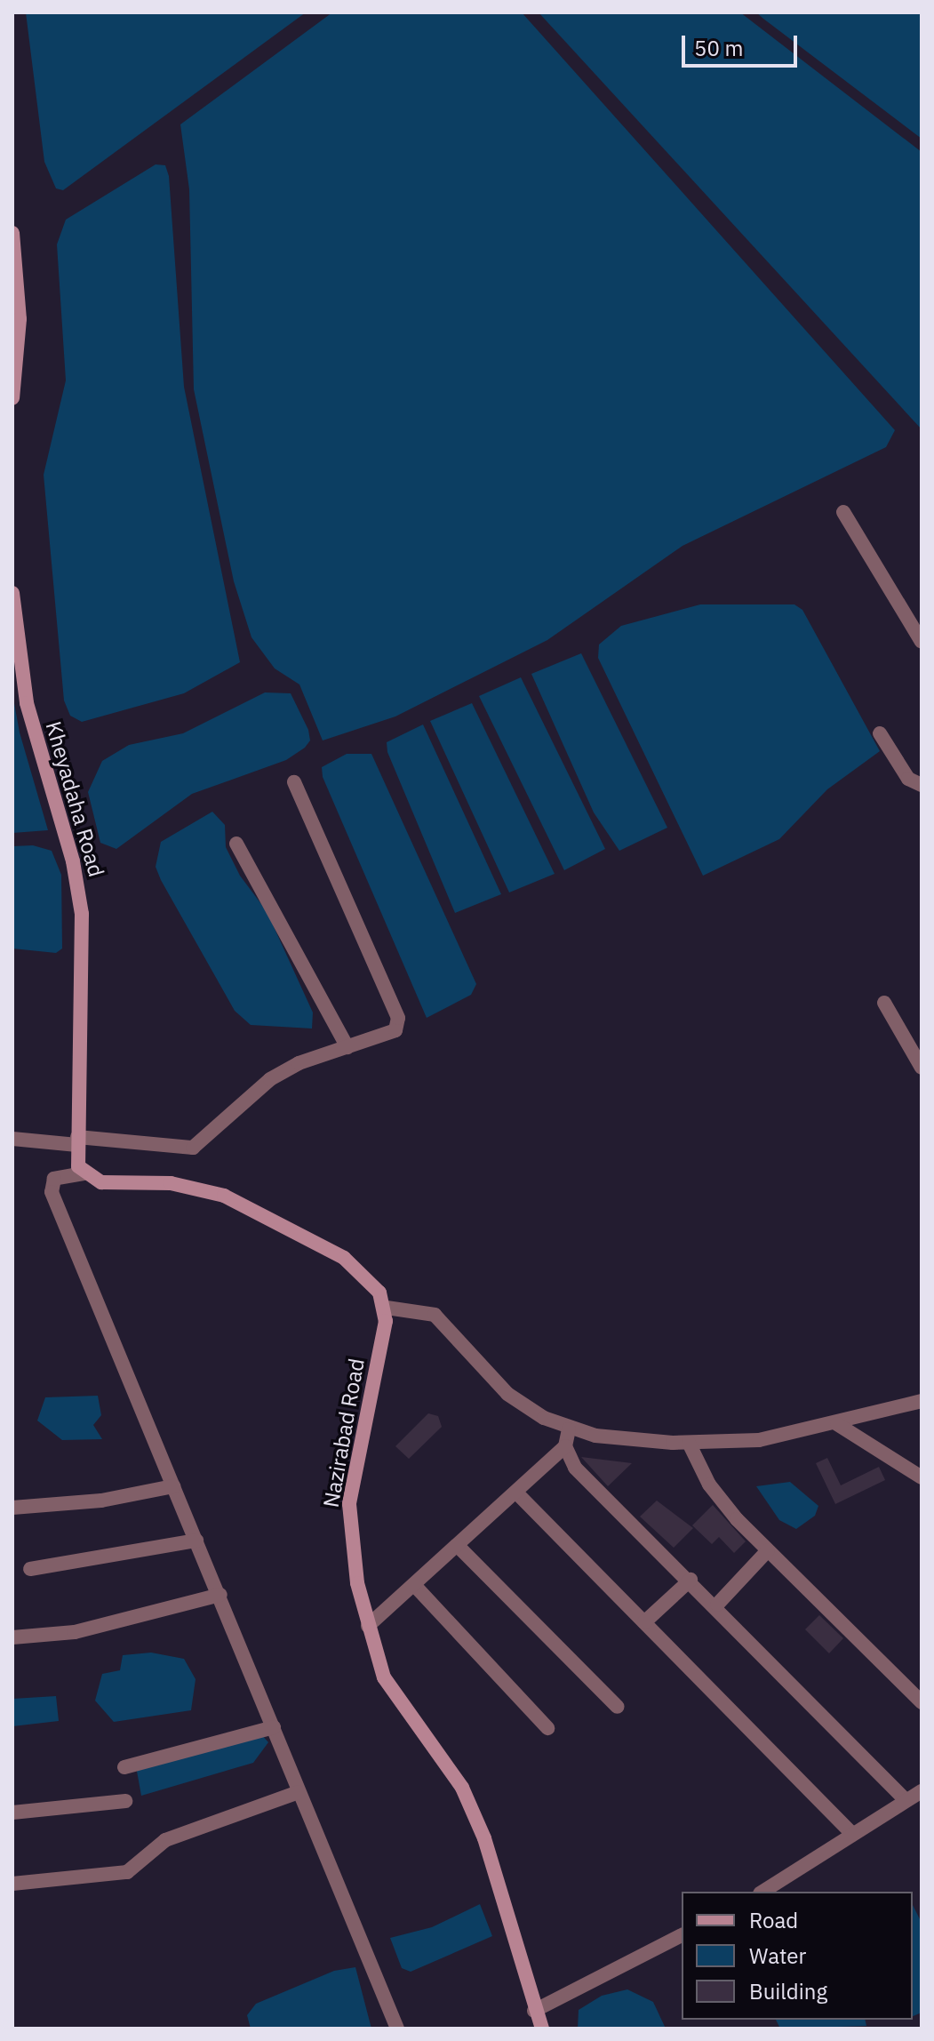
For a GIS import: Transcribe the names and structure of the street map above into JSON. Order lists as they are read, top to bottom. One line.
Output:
{"streets":{"main road":["Kheyadaha Road","Nazirabad Road"]},"legend":["Road","Water","Building"],"scale_bar":"50 m"}
